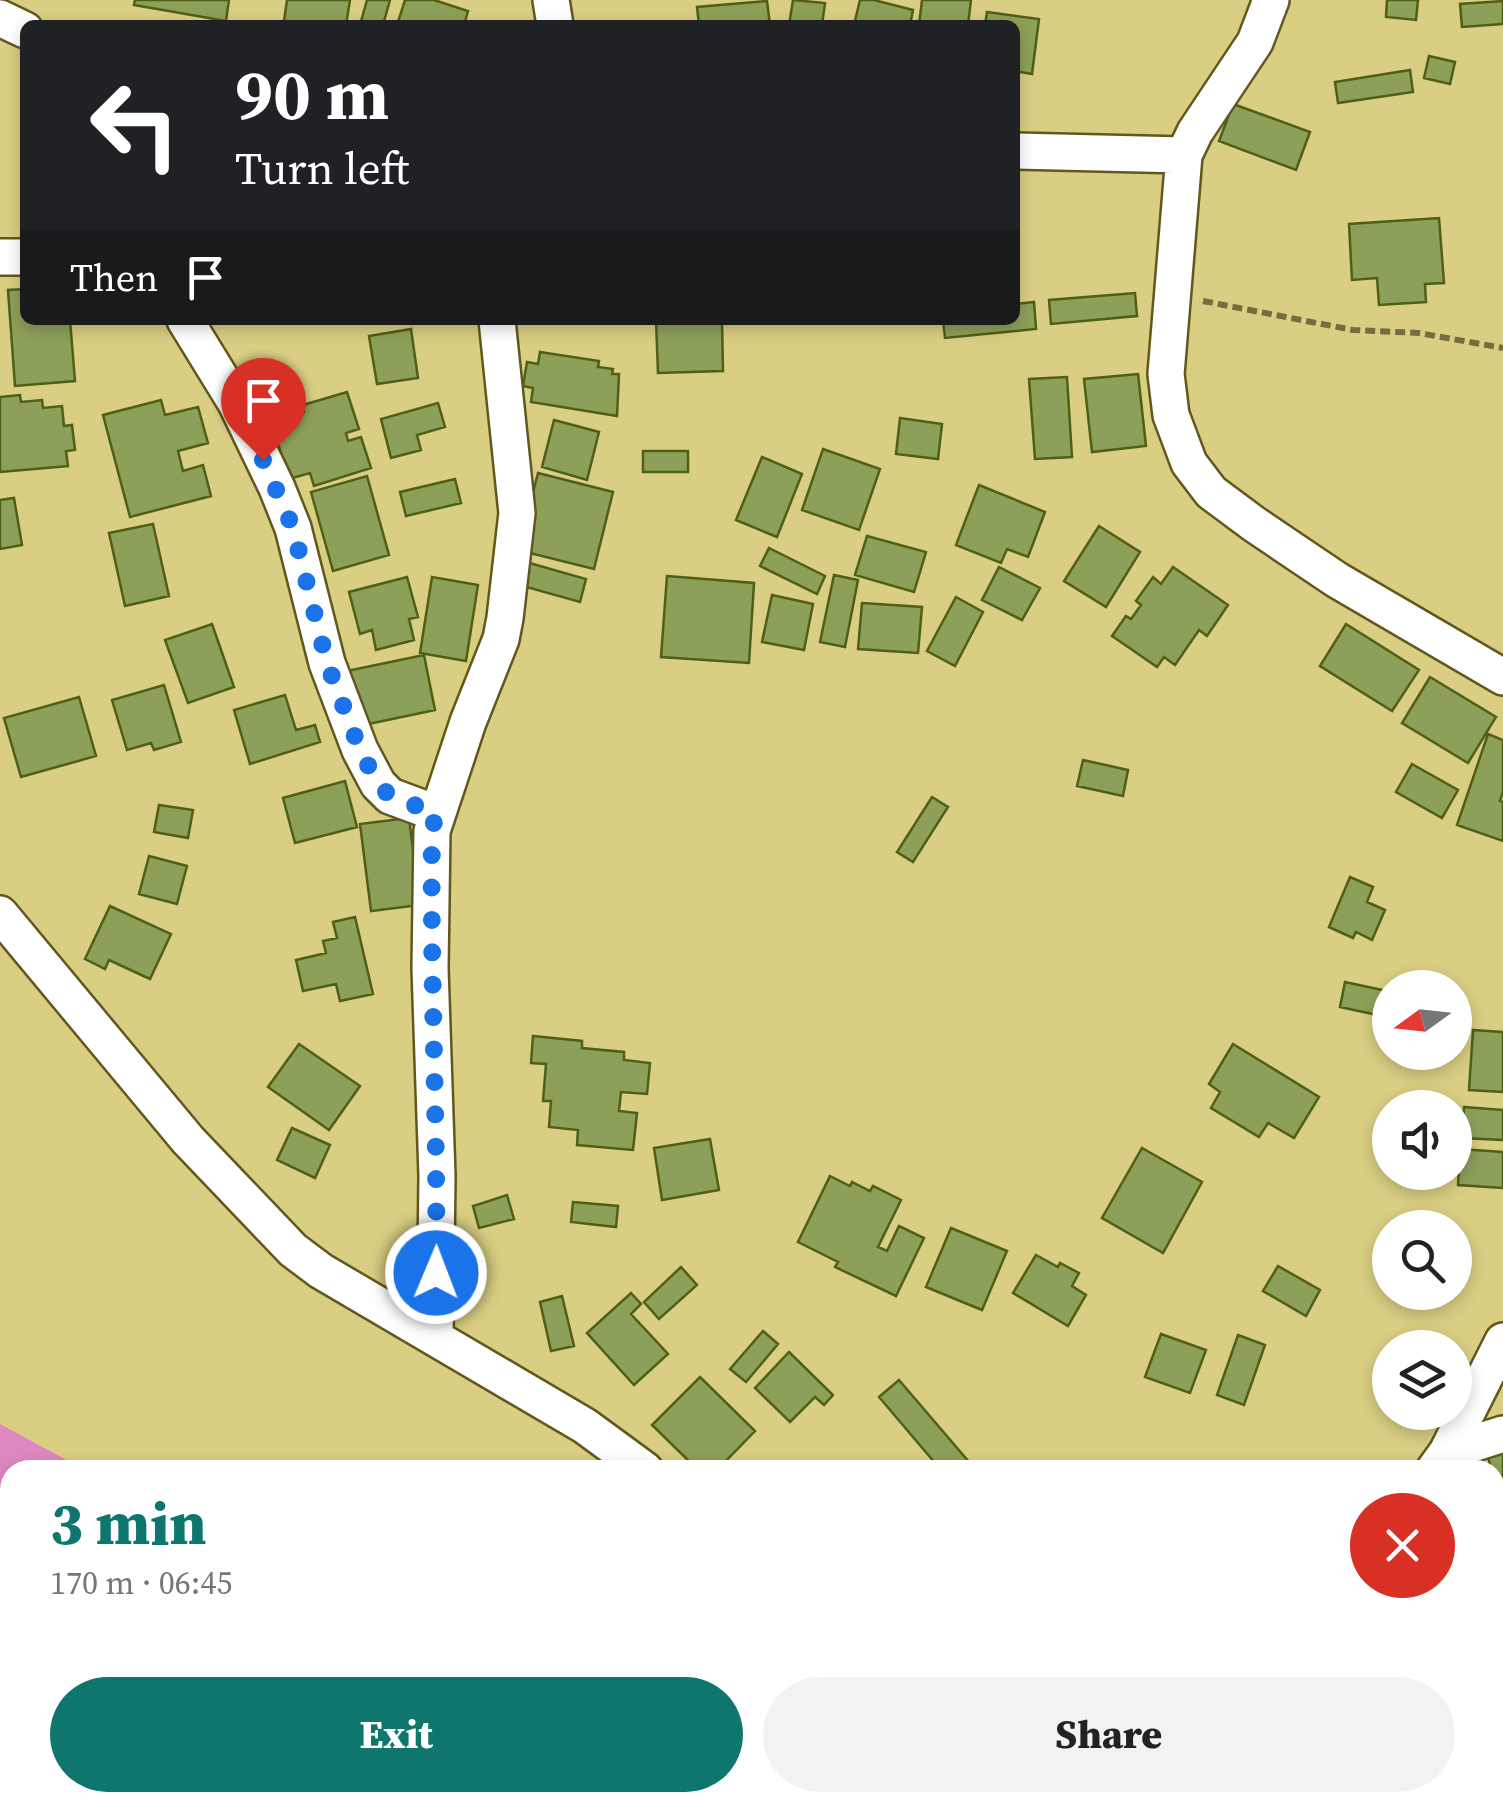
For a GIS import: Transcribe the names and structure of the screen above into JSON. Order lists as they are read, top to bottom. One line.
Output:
{"north":"left","page":{"turn":["90 m","Turn left"],"then":"Then","heading":["3 min","170 m · 06:45"],"buttons":["Exit","Share"]}}
